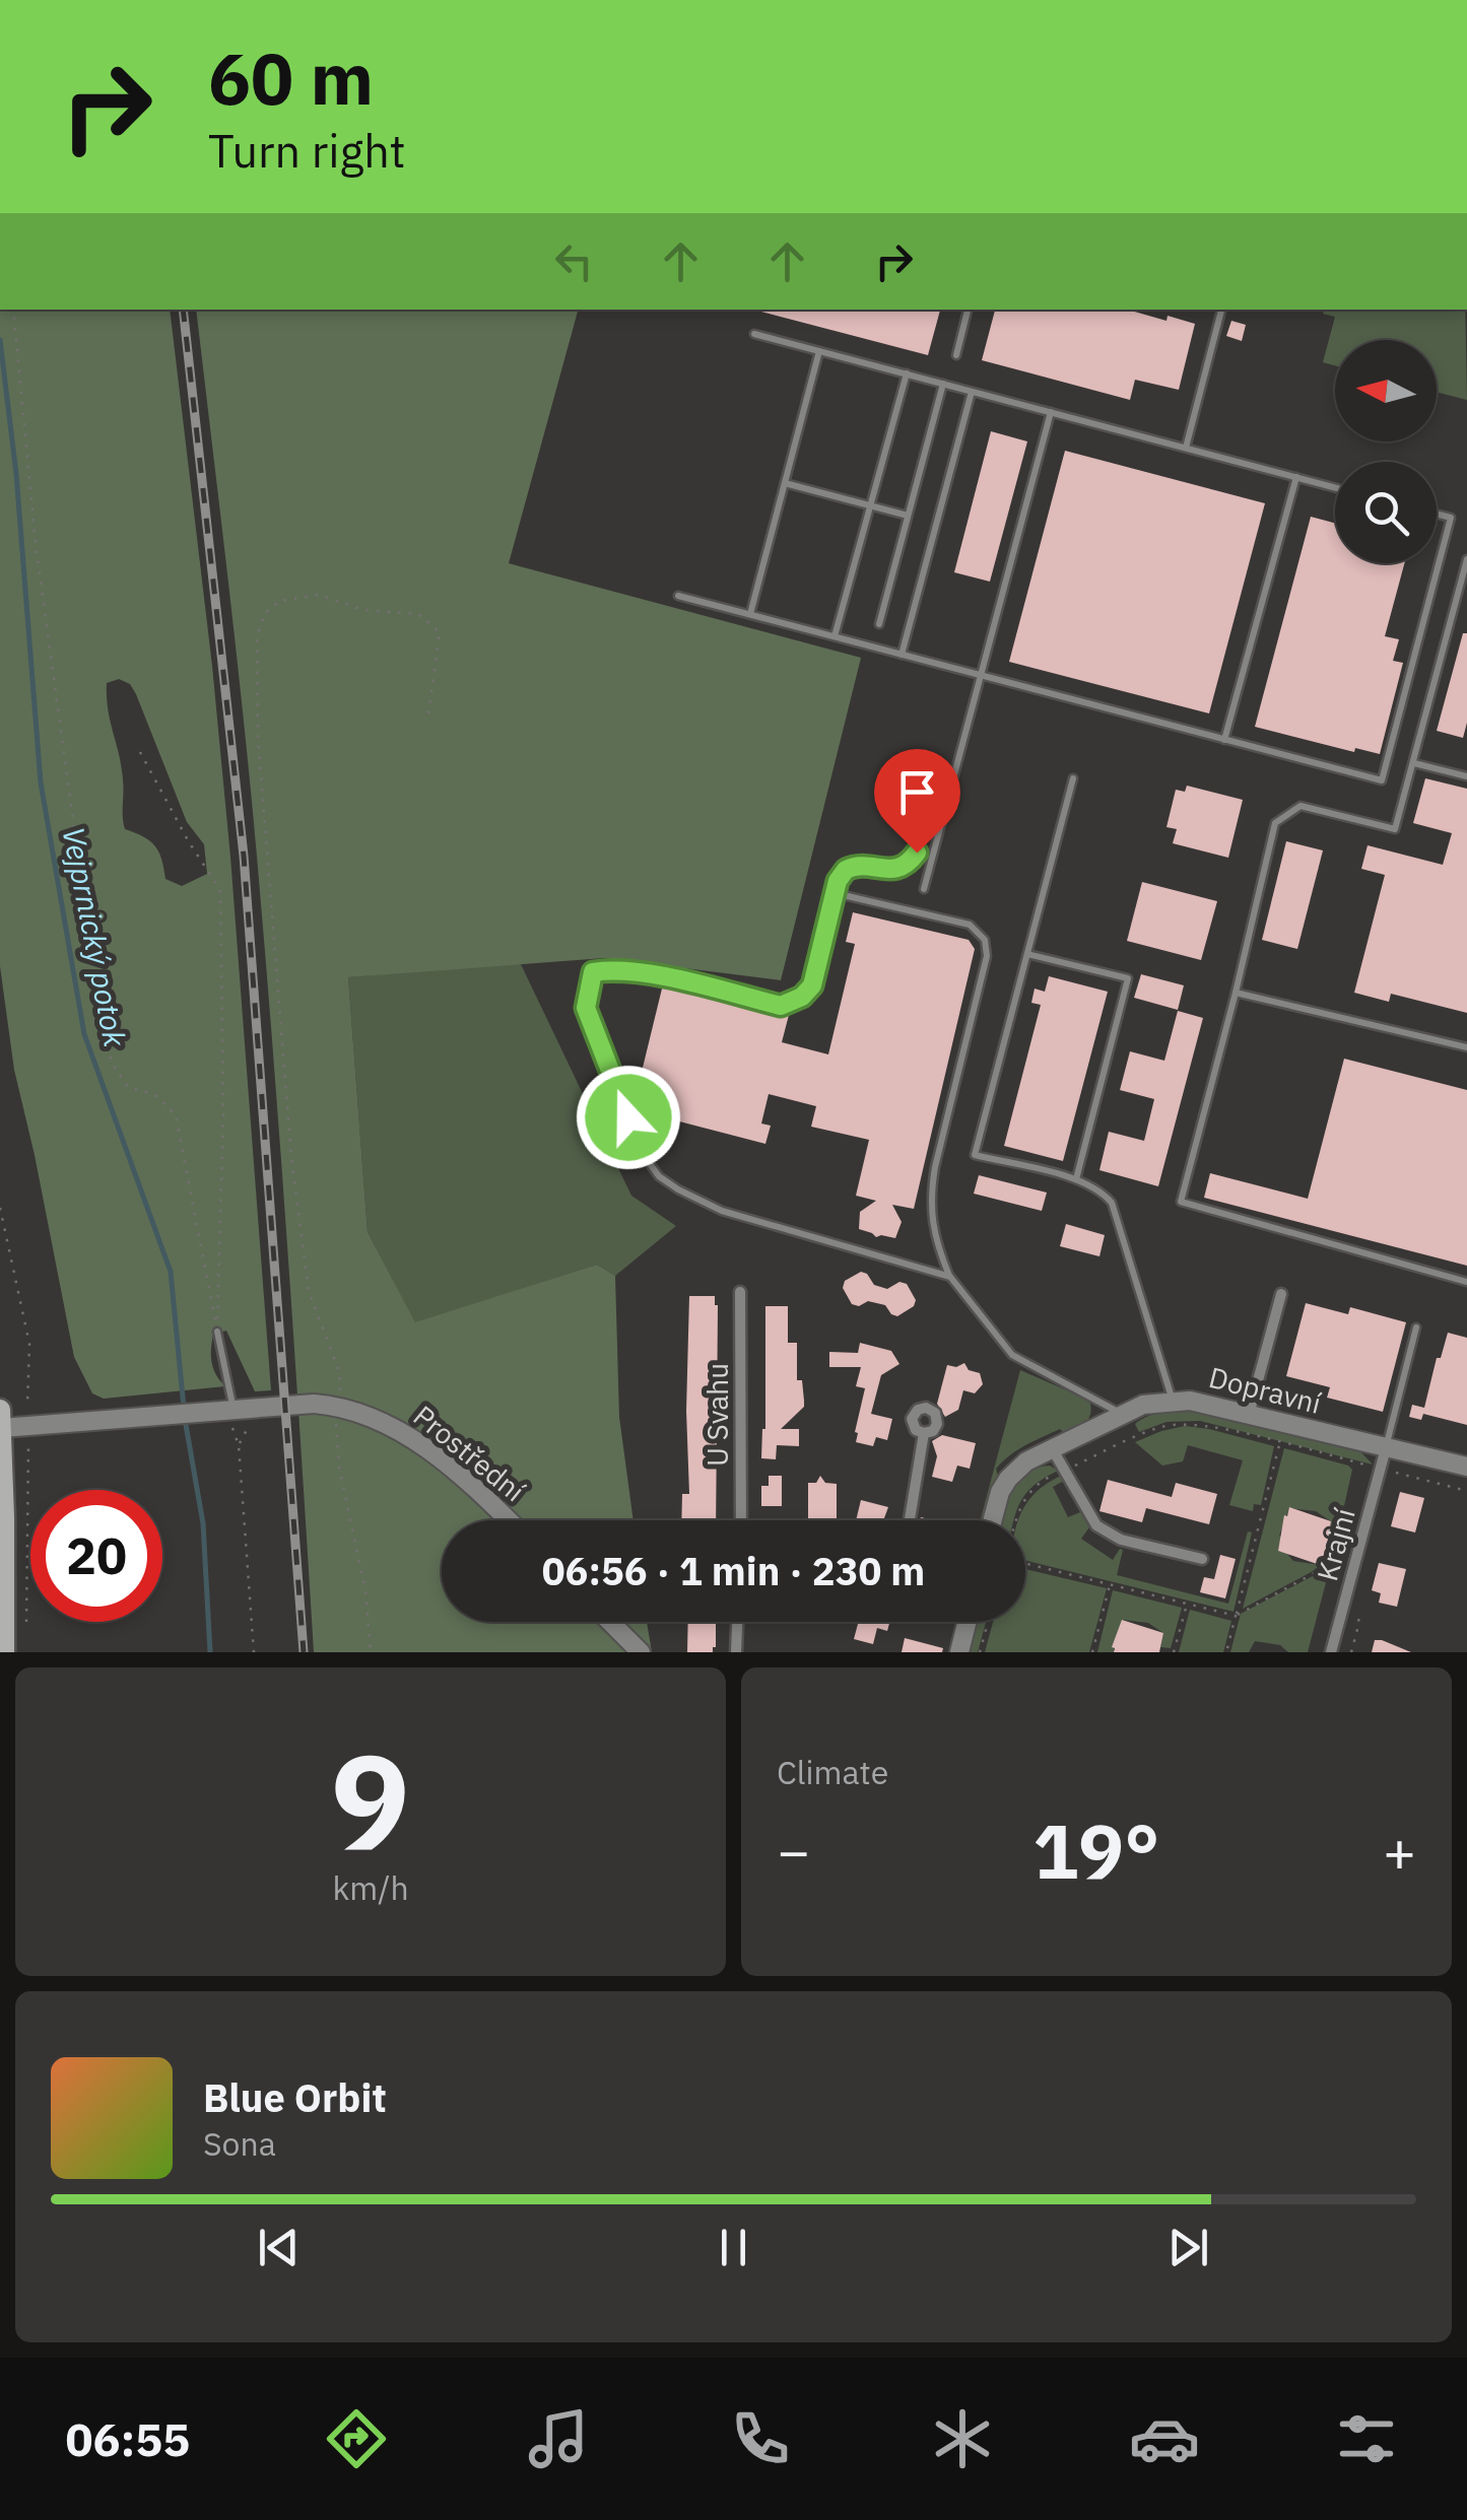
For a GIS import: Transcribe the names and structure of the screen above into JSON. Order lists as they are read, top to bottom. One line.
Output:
{"streets":{"street":["Dopravní","U Svahu","Prostřední","Krajní"]},"crossings":[["Dopravní","Krajní"]],"water":["Vejprnický potok"],"north":"left","page":{"turn":["60 m","Turn right"],"limit":"20","trip":"06:56 · 1 min · 230 m","tile":[["9","km/h"],"Climate"],"heat":["−","19°","+"],"song":["Blue Orbit","Sona"],"tabs":"06:55"}}
